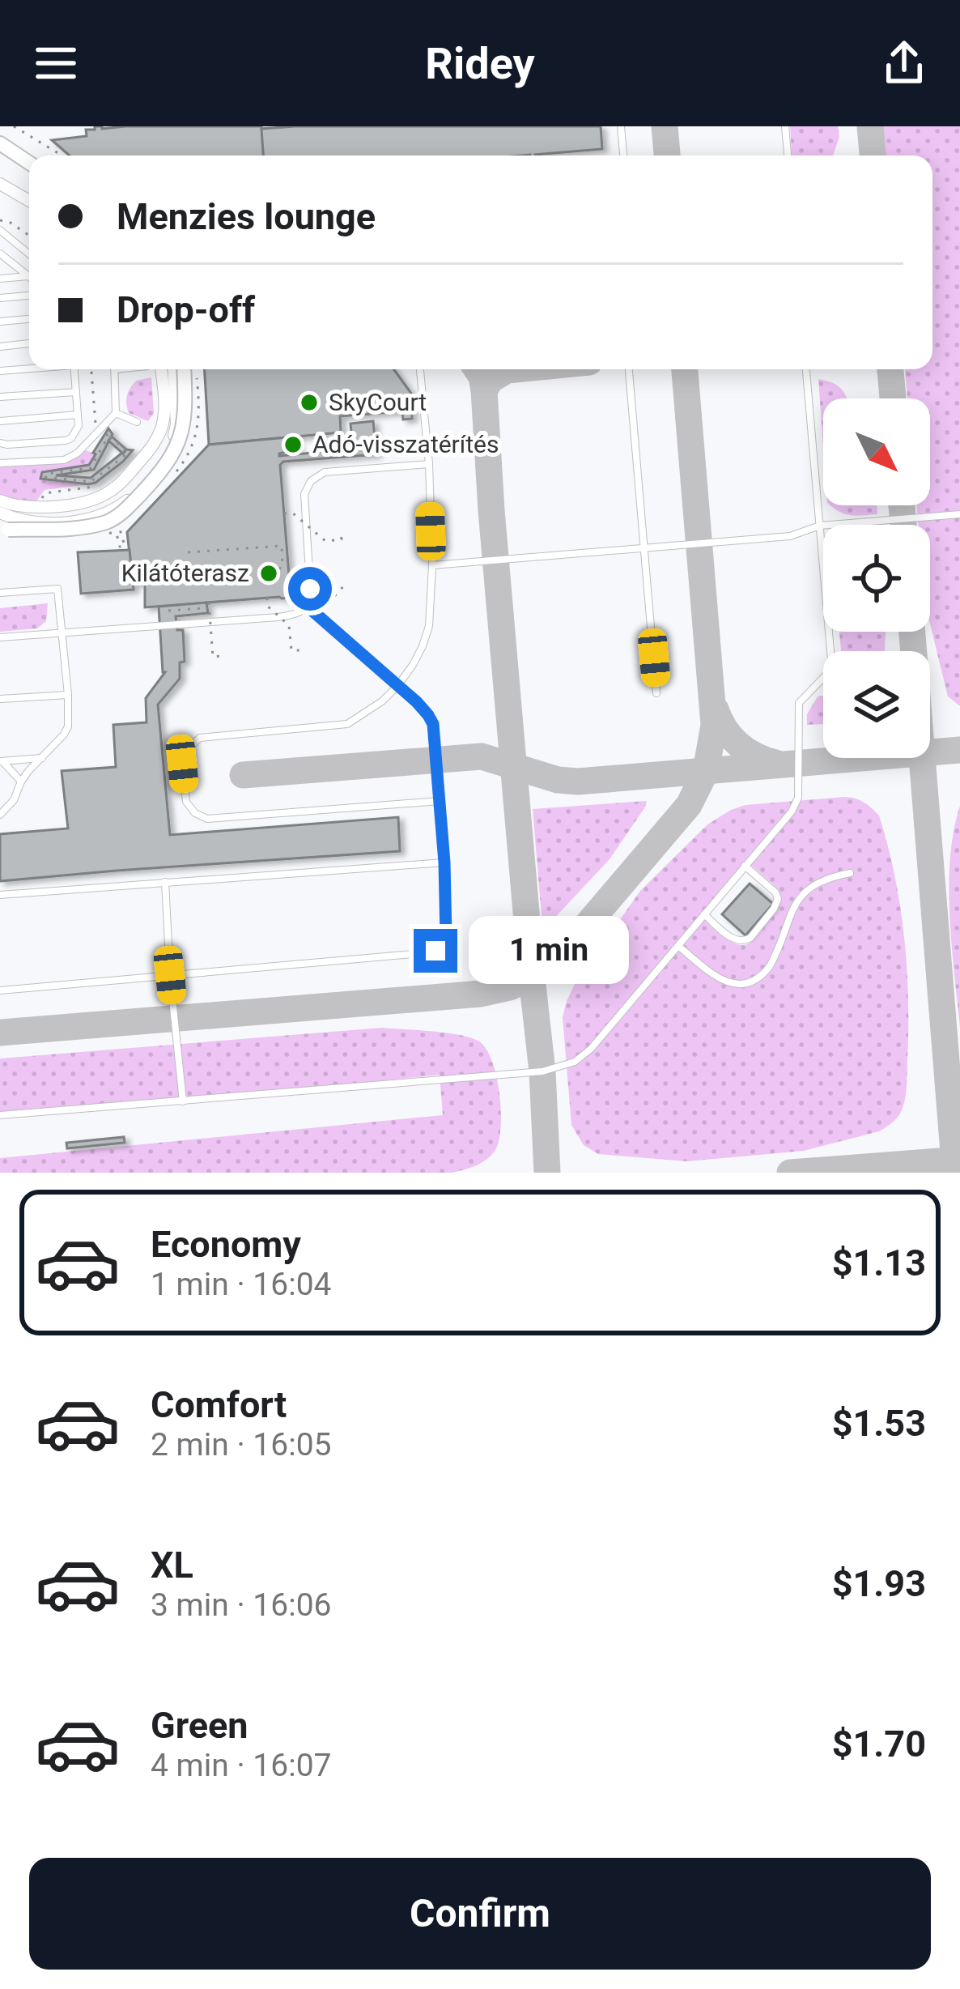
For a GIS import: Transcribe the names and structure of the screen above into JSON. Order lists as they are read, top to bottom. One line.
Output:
{"places":["SkyCourt","Adó-visszatérítés","Kilátóterasz"],"north":"bottom right","page":{"header":"Ridey","banner":["Menzies lounge","Drop-off"],"bubble":"1 min","list":[{"name":"Economy","note":"1 min · 16:04","value":"$1.13"},{"name":"Comfort","note":"2 min · 16:05","value":"$1.53"},{"name":"XL","note":"3 min · 16:06","value":"$1.93"},{"name":"Green","note":"4 min · 16:07","value":"$1.70"}],"buttons":"Confirm"}}
